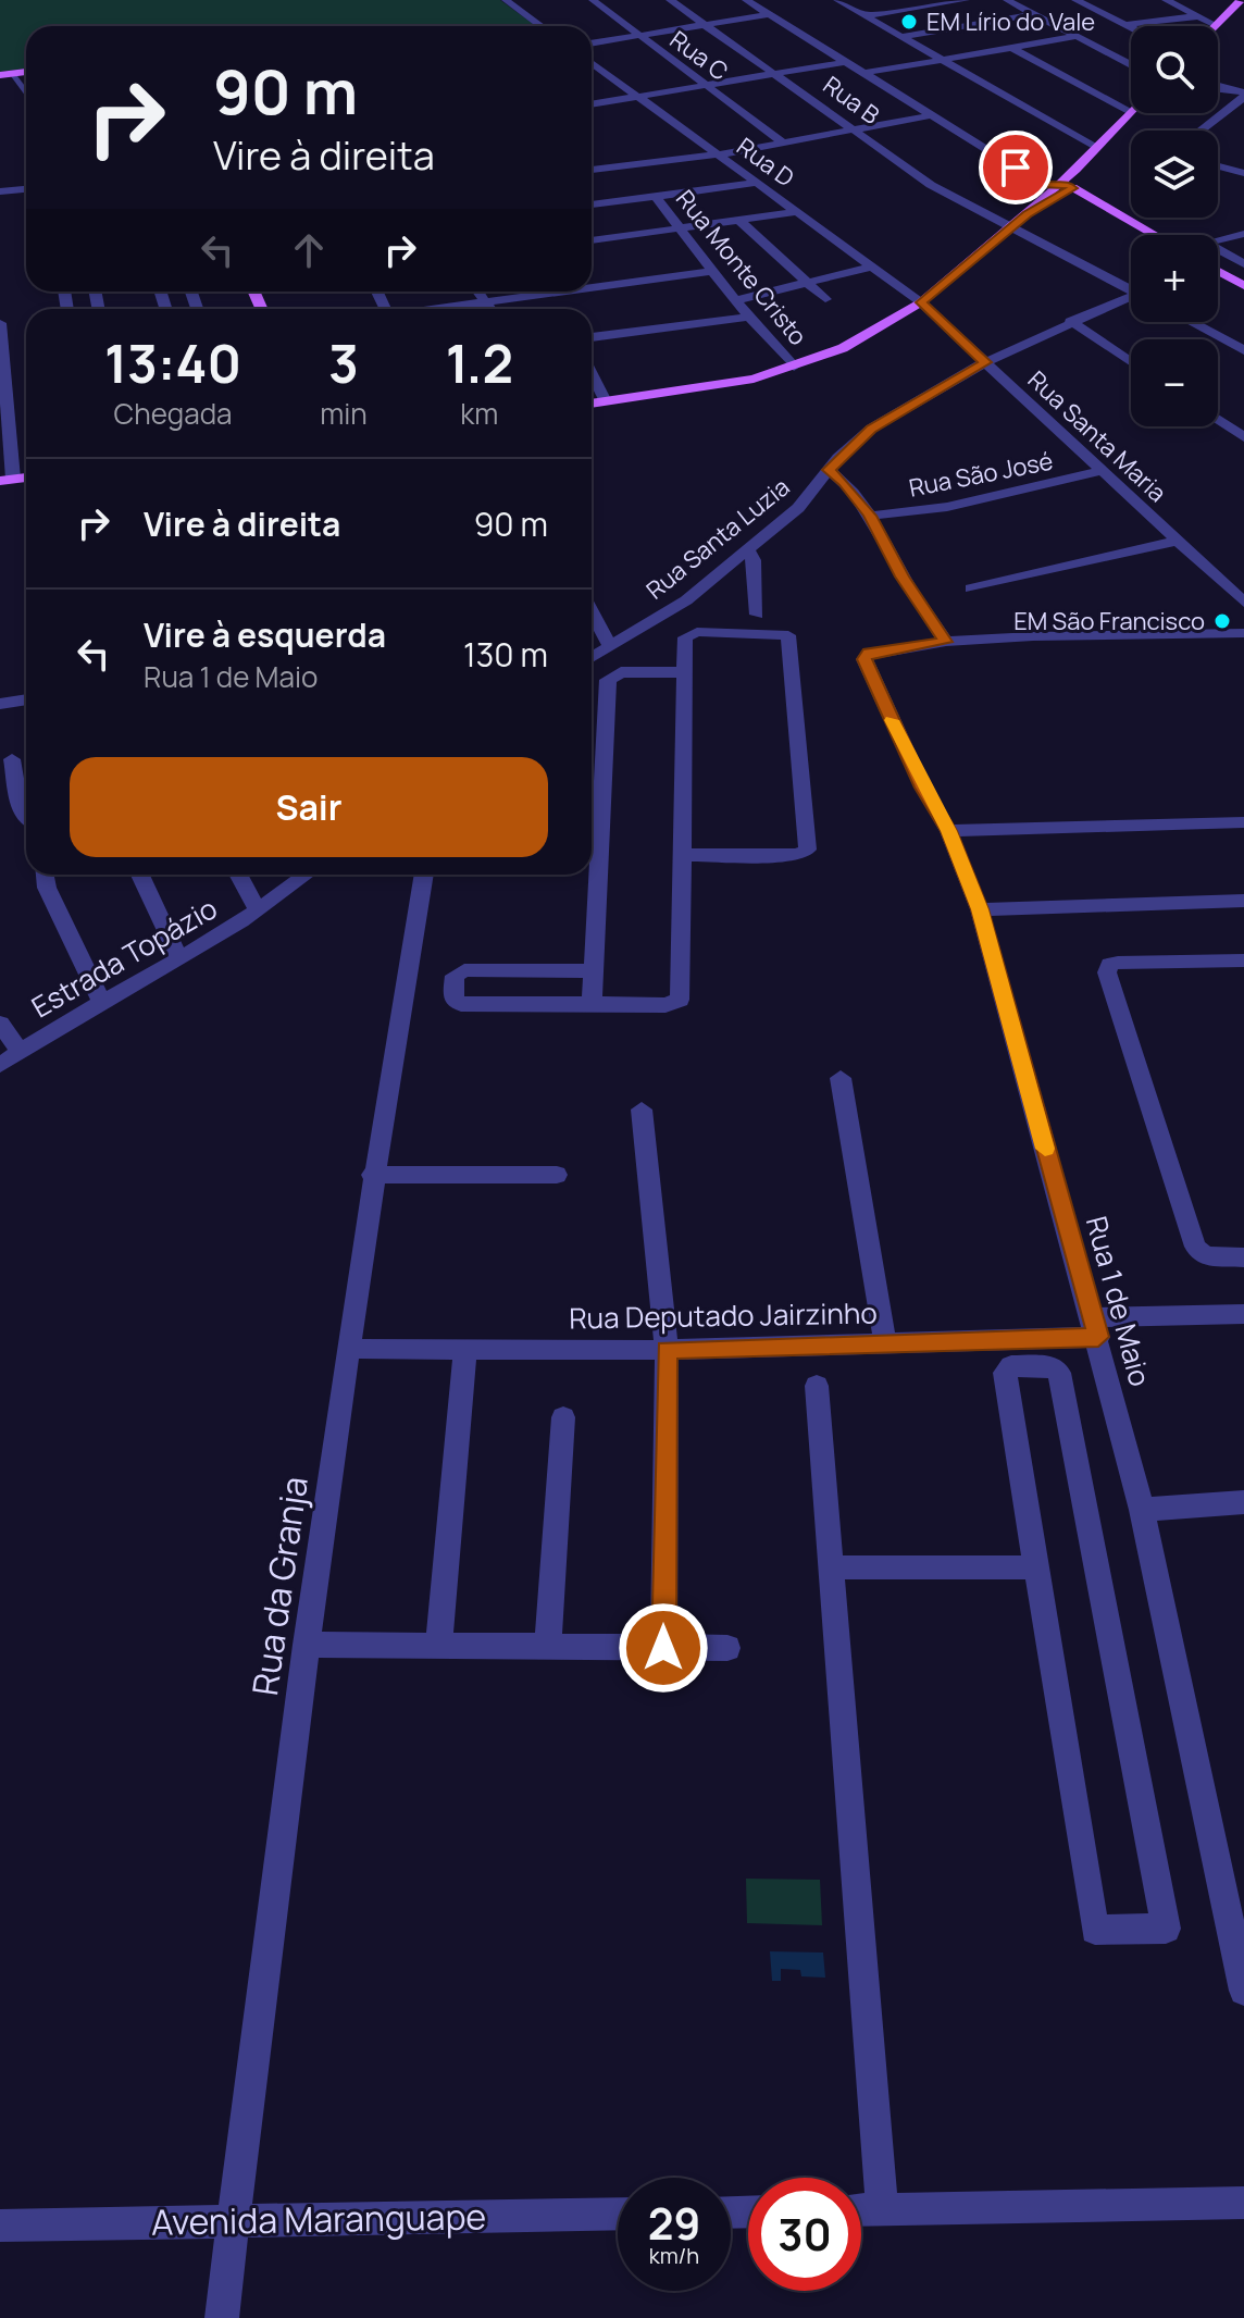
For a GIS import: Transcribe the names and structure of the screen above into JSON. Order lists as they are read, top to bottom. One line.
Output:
{"streets":{"street":["Rua C","Rua B","Rua D","Rua Monte Cristo","Rua Santa Maria","Rua São José","Rua Santa Luzia","Estrada Topázio","Rua 1 de Maio","Rua Deputado Jairzinho","Rua da Granja","Avenida Maranguape"]},"crossings":[["Rua D","Rua Santa Maria"],["Rua Santa Maria","Rua São José"],["Rua Santa Maria","Rua Santa Luzia"],["Rua São José","Rua Santa Luzia"],["Rua Santa Luzia","Rua 1 de Maio"],["Rua 1 de Maio","Rua Deputado Jairzinho"],["Rua Deputado Jairzinho","Rua da Granja"],["Rua da Granja","Avenida Maranguape"]],"places":["EM Lírio do Vale","EM São Francisco"],"page":{"map_buttons":["+","−"],"turn":["90 m","Vire à direita"],"eta":["13:40","Chegada","3","min","1.2","km"],"list":[{"name":"Vire à direita","value":"90 m"},{"name":"Vire à esquerda","note":"Rua 1 de Maio","value":"130 m"}],"buttons":"Sair","speed":"29 km/h","limit":"30"}}
